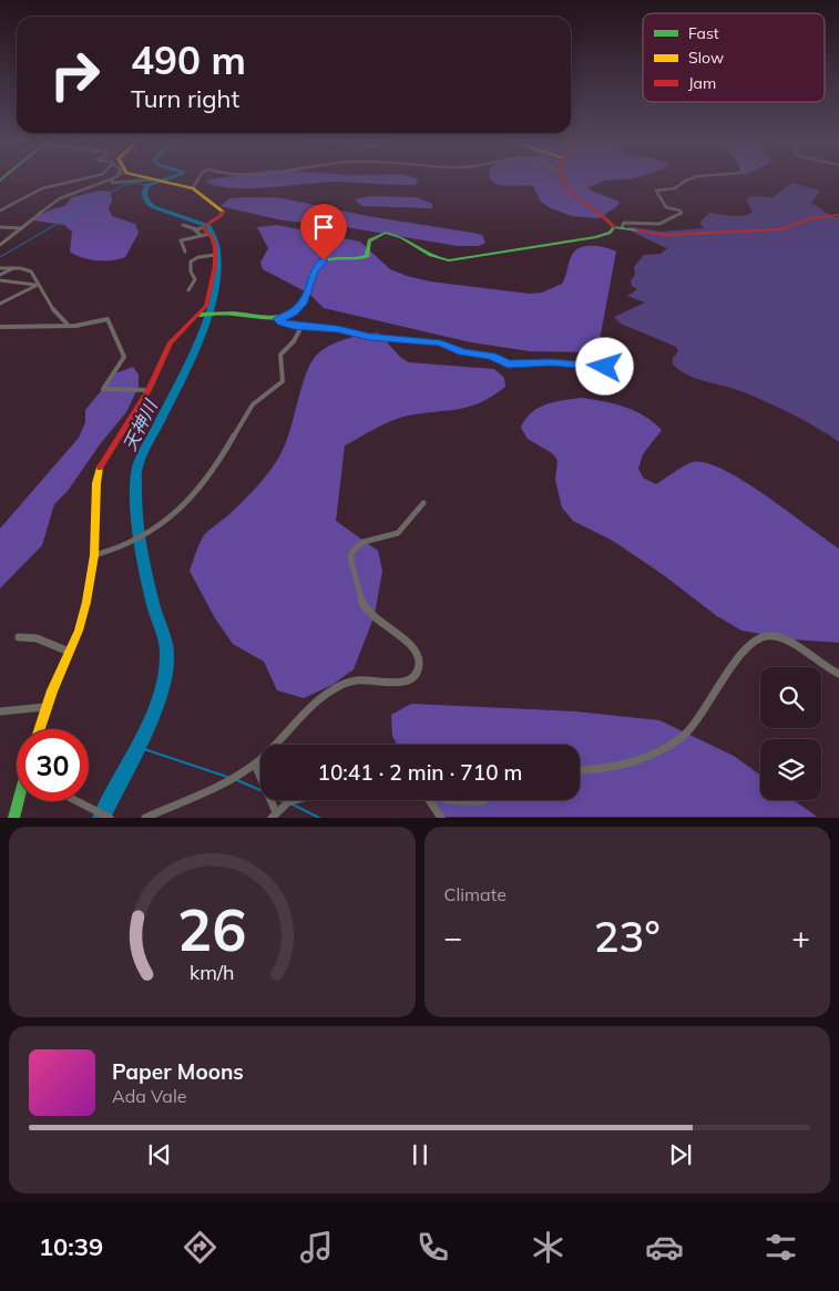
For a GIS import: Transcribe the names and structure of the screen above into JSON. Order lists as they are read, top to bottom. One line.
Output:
{"water":["天神川"],"legend":["Fast","Slow","Jam"],"page":{"turn":["490 m","Turn right"],"limit":"30","trip":"10:41 · 2 min · 710 m","tile":"Climate","heat":["−","23°","+"],"song":["Paper Moons","Ada Vale"],"tabs":"10:39","gauge":["26","km/h"]}}
